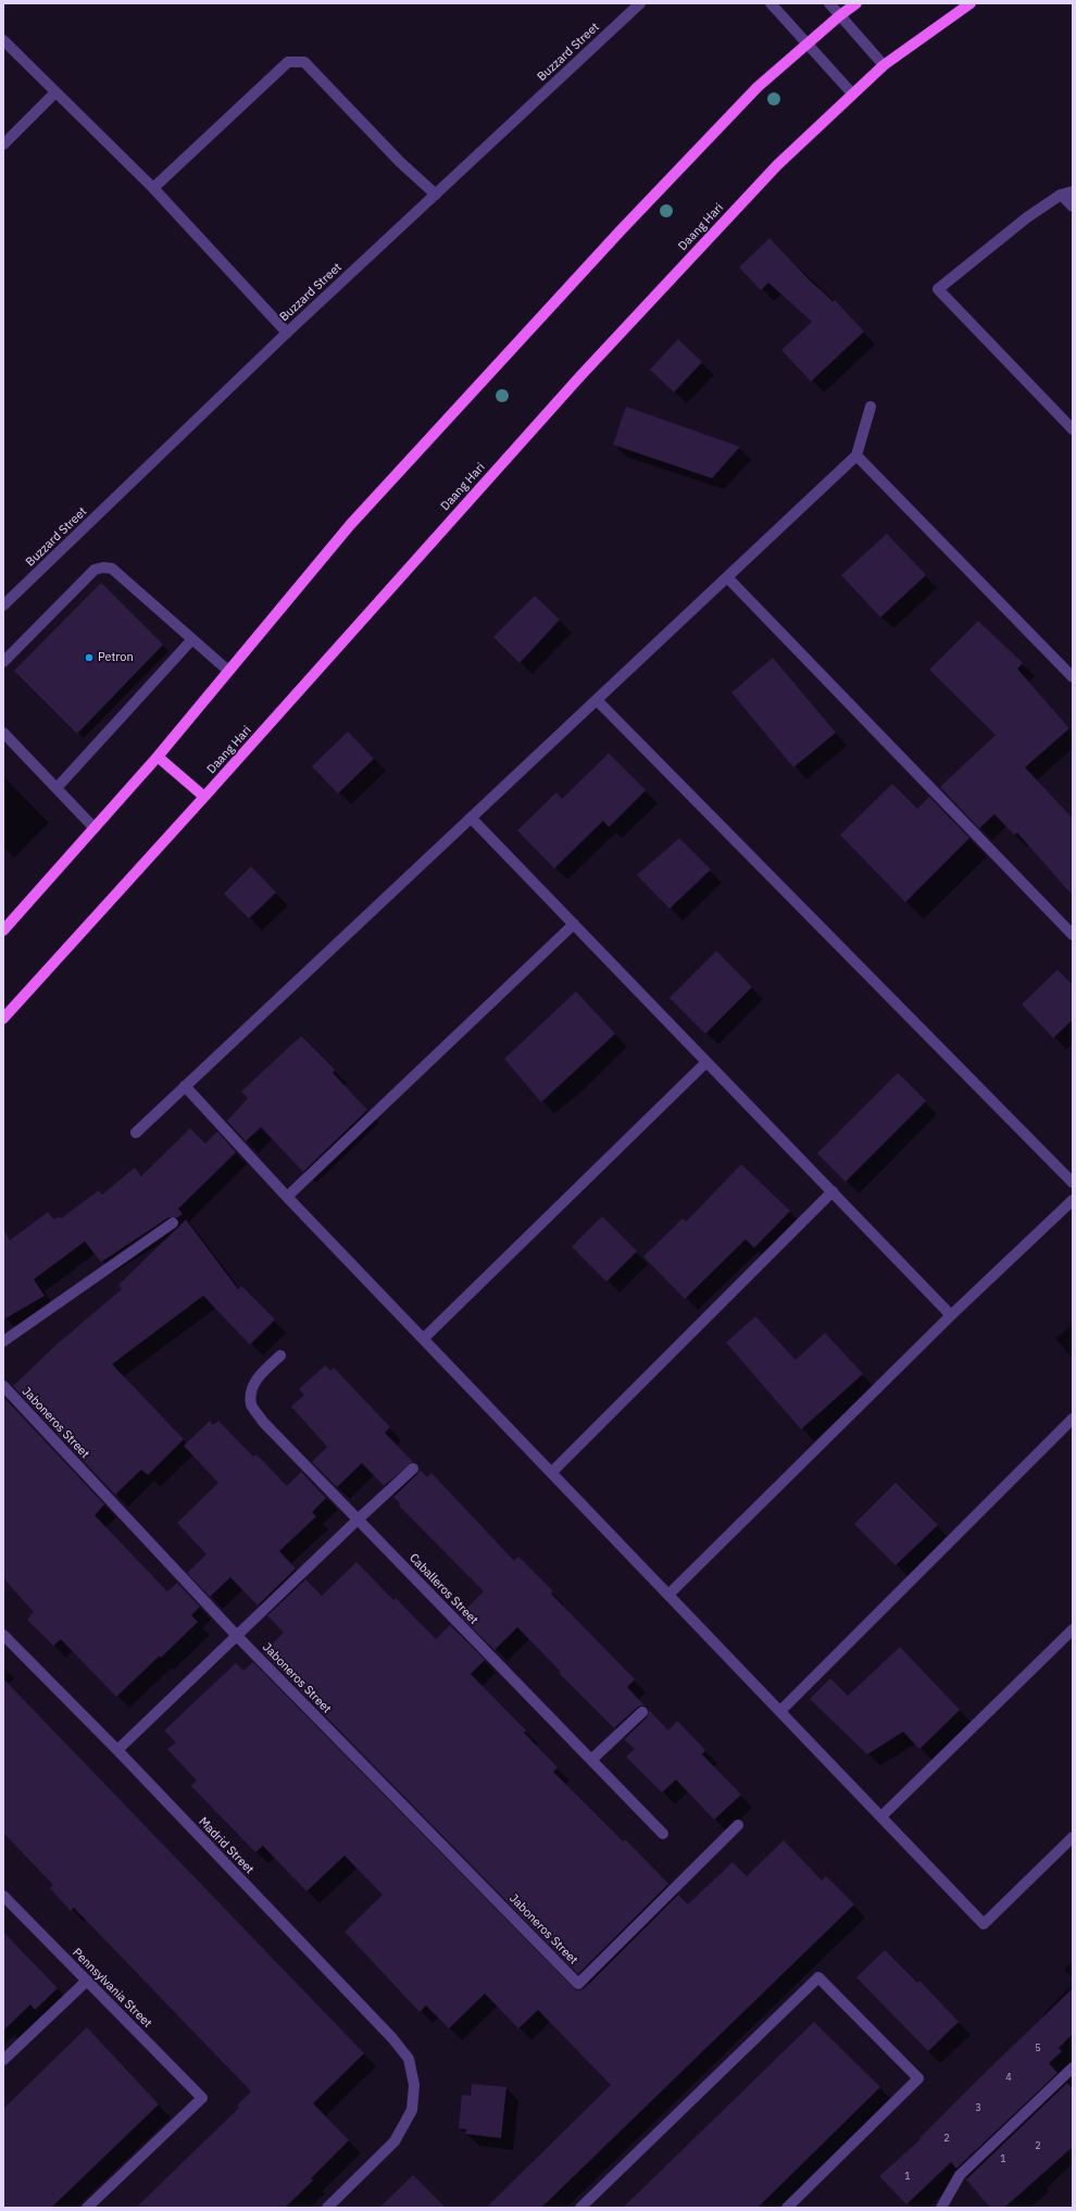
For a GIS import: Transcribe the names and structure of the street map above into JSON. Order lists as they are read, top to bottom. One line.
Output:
{"streets":{"main road":["Daang Hari"],"street":["Buzzard Street","Jaboneros Street","Caballeros Street","Madrid Street","Pennsylvania Street"]},"places":["Petron"],"house_numbers":["5","4","3","2","2","1","1"]}
